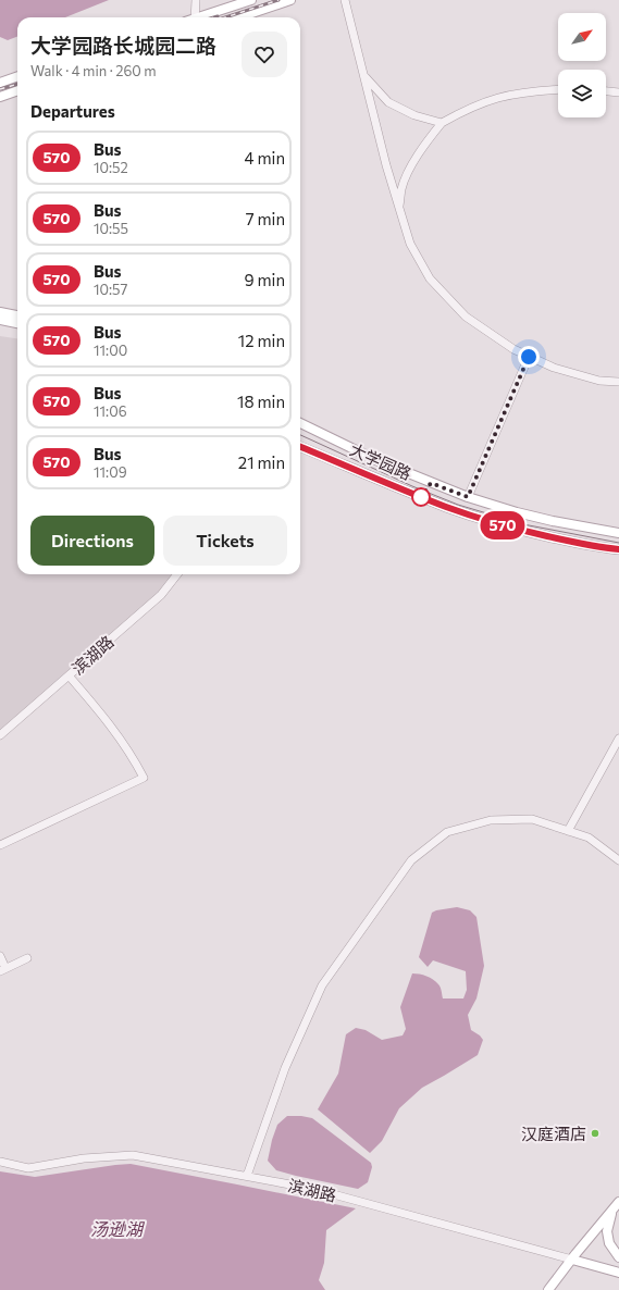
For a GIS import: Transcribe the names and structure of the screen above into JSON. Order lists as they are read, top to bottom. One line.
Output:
{"streets":{"main road":["大学园路","滨湖路"]},"water":["汤逊湖"],"places":["汉庭酒店"],"lines":["bus line 570"],"north":"top right","page":{"on_map":"570","heading":[["大学园路长城园二路","Walk · 4 min · 260 m"],"Departures"],"list":[{"mark":"570","name":"Bus","note":"10:52","value":"4 min"},{"mark":"570","name":"Bus","note":"10:55","value":"7 min"},{"mark":"570","name":"Bus","note":"10:57","value":"9 min"},{"mark":"570","name":"Bus","note":"11:00","value":"12 min"},{"mark":"570","name":"Bus","note":"11:06","value":"18 min"},{"mark":"570","name":"Bus","note":"11:09","value":"21 min"}],"buttons":["Directions","Tickets"]}}
